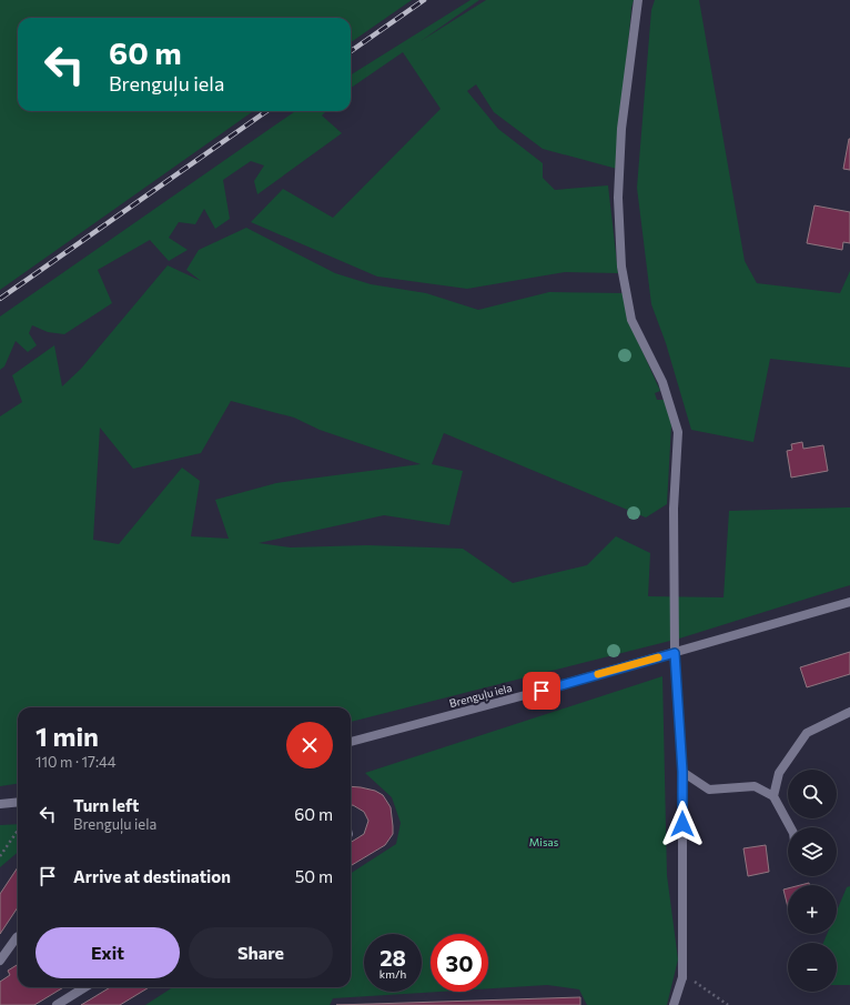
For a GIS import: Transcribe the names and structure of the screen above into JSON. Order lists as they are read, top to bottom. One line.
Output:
{"streets":{"street":["Brenguļu iela"]},"parks":["Misas"],"page":{"turn":["60 m","Brenguļu iela"],"heading":["1 min","110 m · 17:44"],"map_buttons":["+","−"],"list":[{"name":"Turn left","note":"Brenguļu iela","value":"60 m"},{"name":"Arrive at destination","value":"50 m"}],"buttons":["Exit","Share"],"speed":"28 km/h","limit":"30"}}
